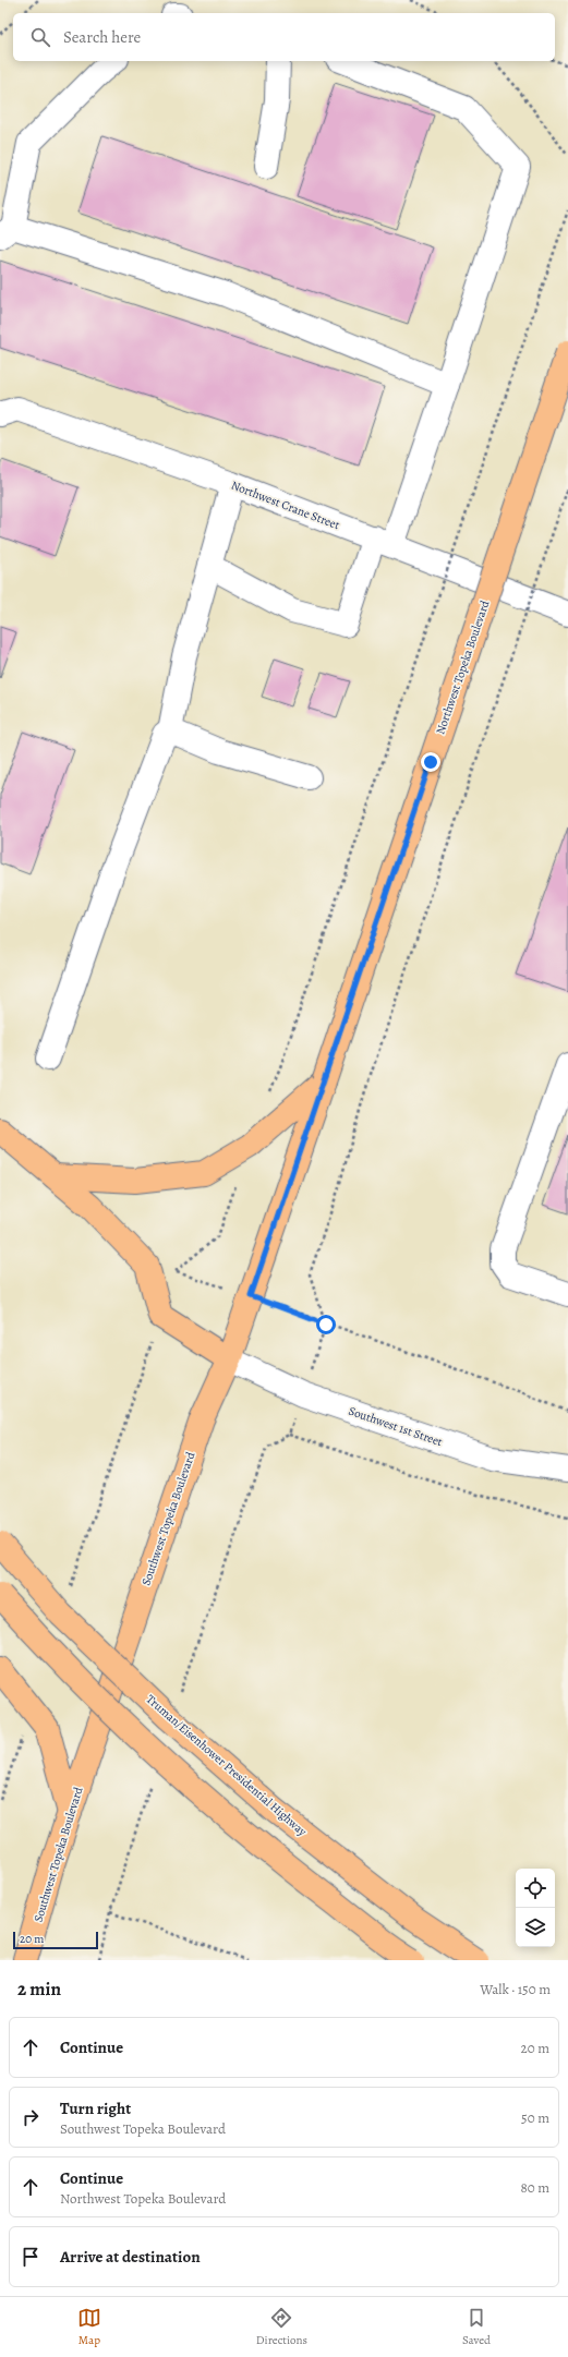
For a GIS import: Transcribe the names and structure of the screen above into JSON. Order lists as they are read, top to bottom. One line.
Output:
{"streets":{"main road":["Northwest Topeka Boulevard","Southwest Topeka Boulevard","Truman/Eisenhower Presidential Highway"],"street":["Northwest Crane Street","Southwest 1st Street"]},"crossings":[["Northwest Topeka Boulevard","Southwest Topeka Boulevard"],["Southwest 1st Street","Southwest Topeka Boulevard"]],"scale_bar":"20 m","page":{"search":"Search here","scale":"20 m","heading":["2 min","Walk · 150 m"],"list":[["Continue","20 m"],["Turn right","Southwest Topeka Boulevard","50 m"],["Continue","Northwest Topeka Boulevard","80 m"],"Arrive at destination"],"nav":["Map","Directions","Saved"]}}
